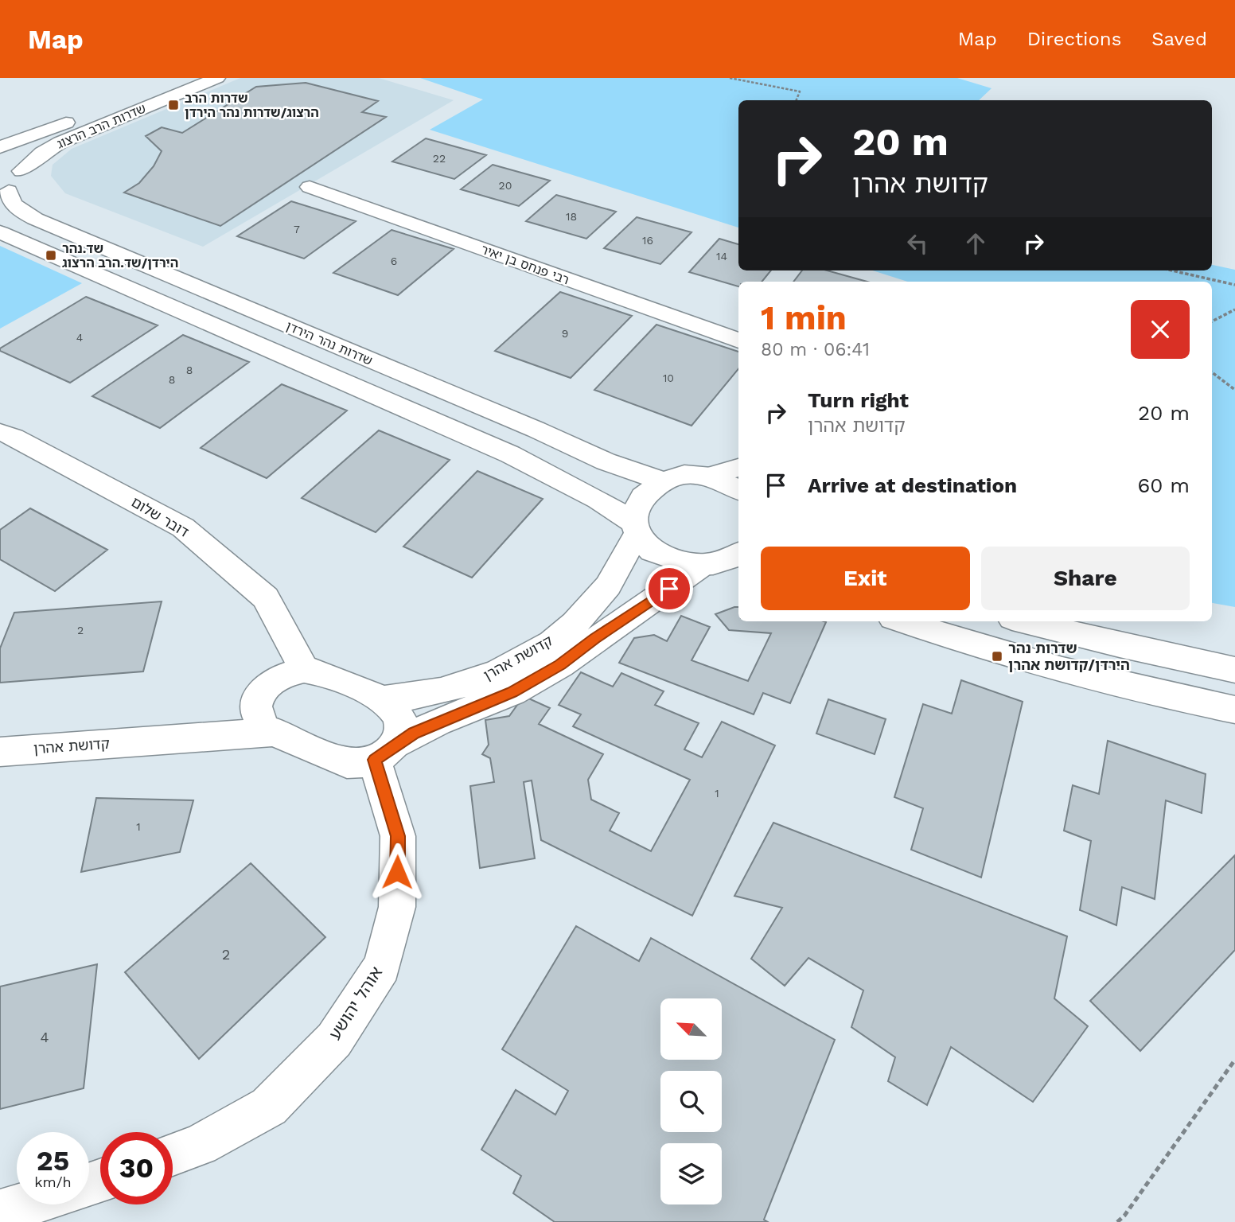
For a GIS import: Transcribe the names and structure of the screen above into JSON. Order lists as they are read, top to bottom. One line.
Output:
{"streets":{"main road":["שדרות הרב הרצוג","רבי פנחס בן יאיר","שדרות נהר הירדן","דובר שלום","קדושת אהרן","אוהל יהושע"]},"crossings":[["שדרות הרב הרצוג","שדרות נהר הירדן"],["שדרות נהר הירדן","קדושת אהרן"],["קדושת אהרן","אוהל יהושע"]],"places":{"transit":["שדרות הרב הרצוג/שדרות נהר הירדן","שד.נהר הירדן/שד.הרב הרצוג","שדרות נהר הירדן/קדושת אהרן"]},"house_numbers":["22","20","18","7","16","14","6","9","4","8","10","8","2","1","1","2","4"],"north":"top left","page":{"header":"Map","nav":["Map","Directions","Saved"],"turn":["20 m","קדושת אהרן"],"heading":["1 min","80 m · 06:41"],"list":[{"name":"Turn right","note":"קדושת אהרן","value":"20 m"},{"name":"Arrive at destination","value":"60 m"}],"buttons":["Exit","Share"],"speed":"25 km/h","limit":"30"}}
